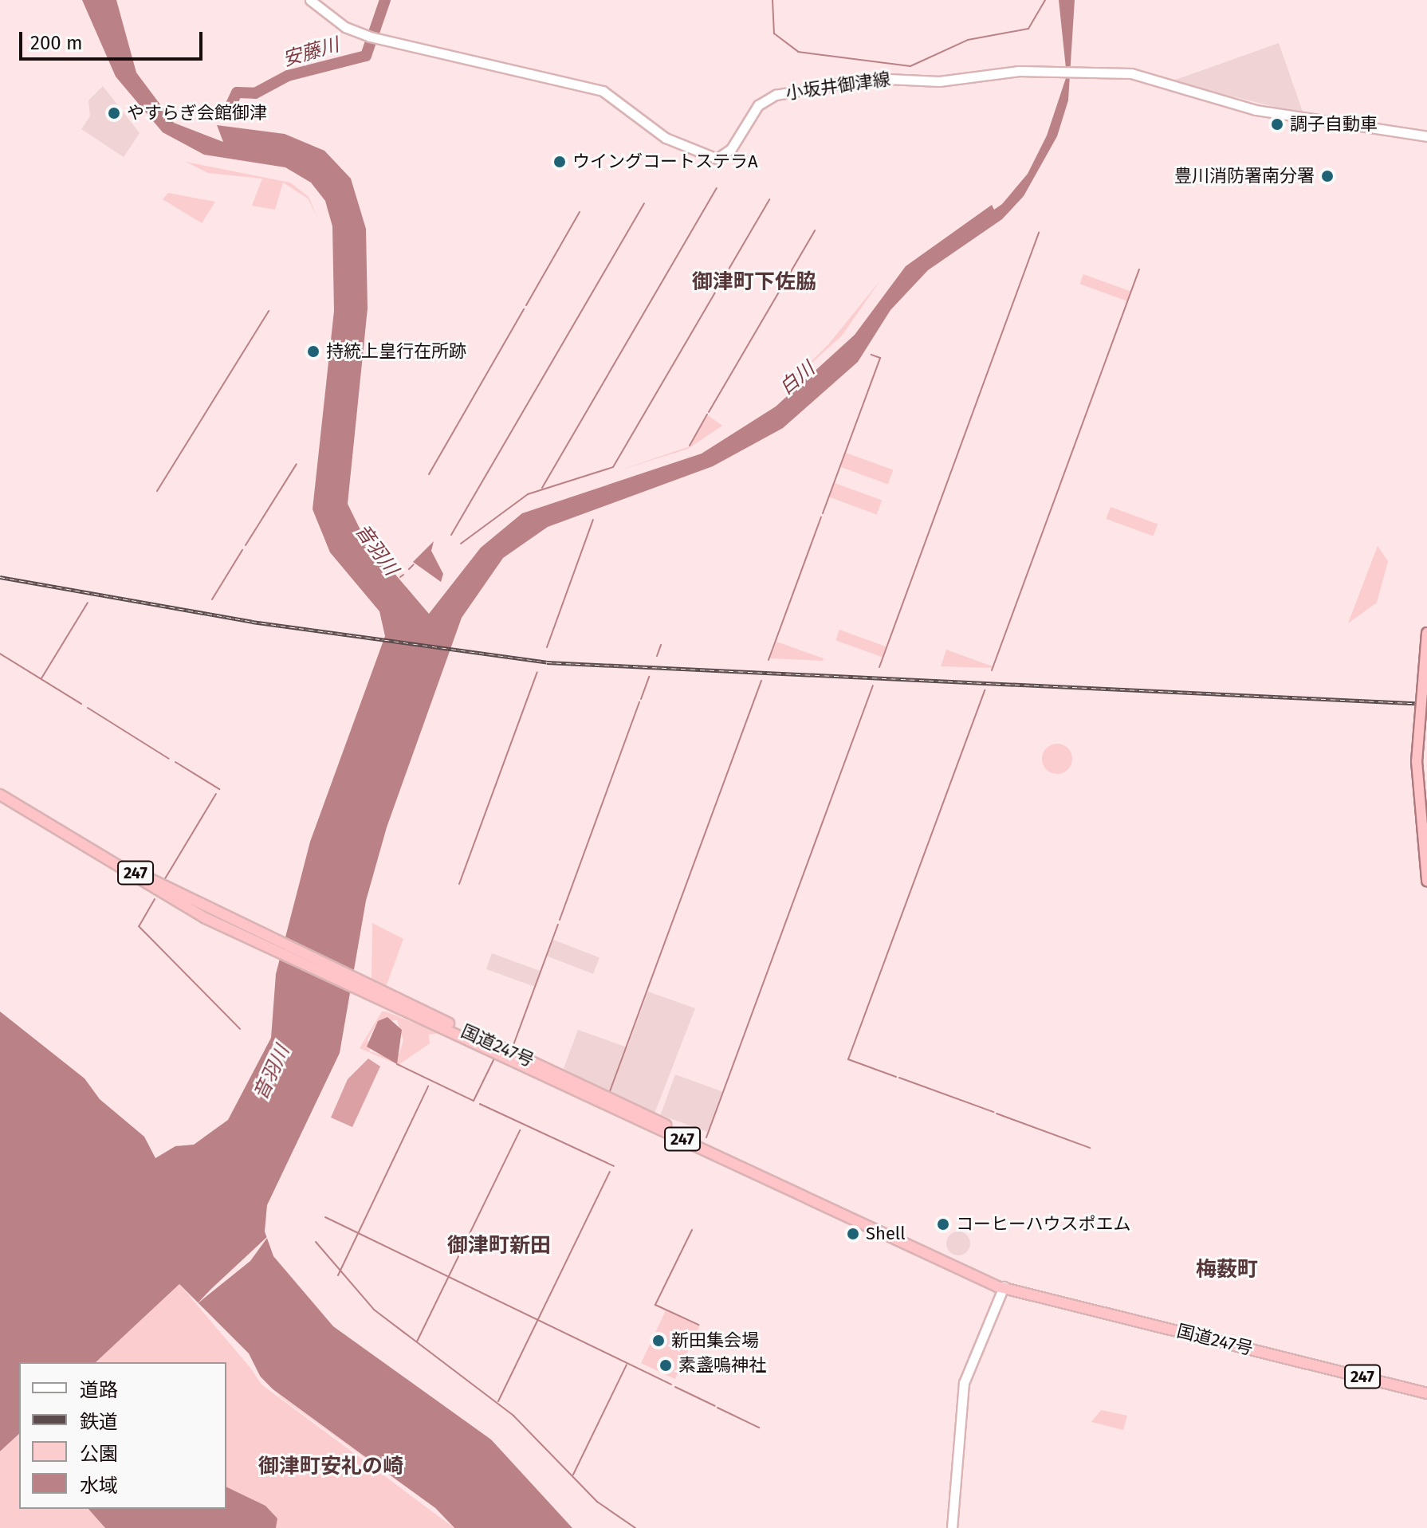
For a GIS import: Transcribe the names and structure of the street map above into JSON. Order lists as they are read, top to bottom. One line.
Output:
{"streets":{"highway":["247","国道247号"],"main road":["小坂井御津線"]},"districts":["御津町下佐脇","御津町新田","梅薮町","御津町安礼の崎"],"water":["安藤川","白川","音羽川"],"places":["やすらぎ会館御津","調子自動車","ウイングコートステラA","豊川消防署南分署","持統上皇行在所跡","コーヒーハウスポエム","Shell","新田集会場","素盞嗚神社"],"legend":["道路","鉄道","公園","水域"],"scale_bar":"200 m"}
